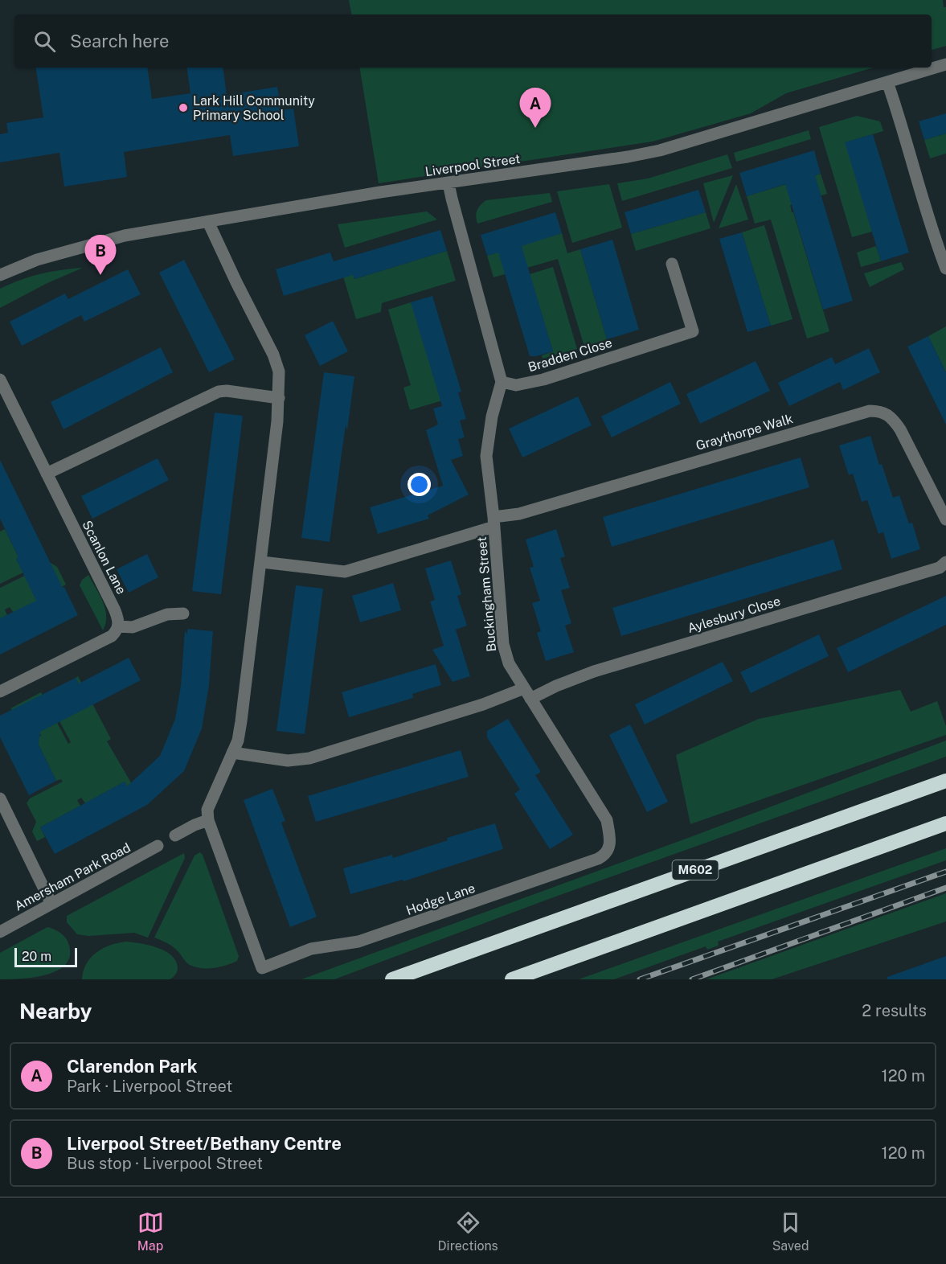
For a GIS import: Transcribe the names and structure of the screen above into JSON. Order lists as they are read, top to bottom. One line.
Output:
{"streets":{"highway":["M602"],"street":["Liverpool Street","Bradden Close","Graythorpe Walk","Scanlon Lane","Buckingham Street","Aylesbury Close","Amersham Park Road","Hodge Lane"]},"crossings":[["Bradden Close","Buckingham Street"],["Graythorpe Walk","Buckingham Street"],["Buckingham Street","Aylesbury Close"],["Buckingham Street","Hodge Lane"]],"places":["Lark Hill Community Primary School"],"scale_bar":"20 m","page":{"search":"Search here","pins":["A","B"],"scale":"20 m","heading":["Nearby","2 results"],"list":[{"mark":"A","name":"Clarendon Park","note":"Park · Liverpool Street","value":"120 m"},{"mark":"B","name":"Liverpool Street/Bethany Centre","note":"Bus stop · Liverpool Street","value":"120 m"}],"nav":["Map","Directions","Saved"]}}
